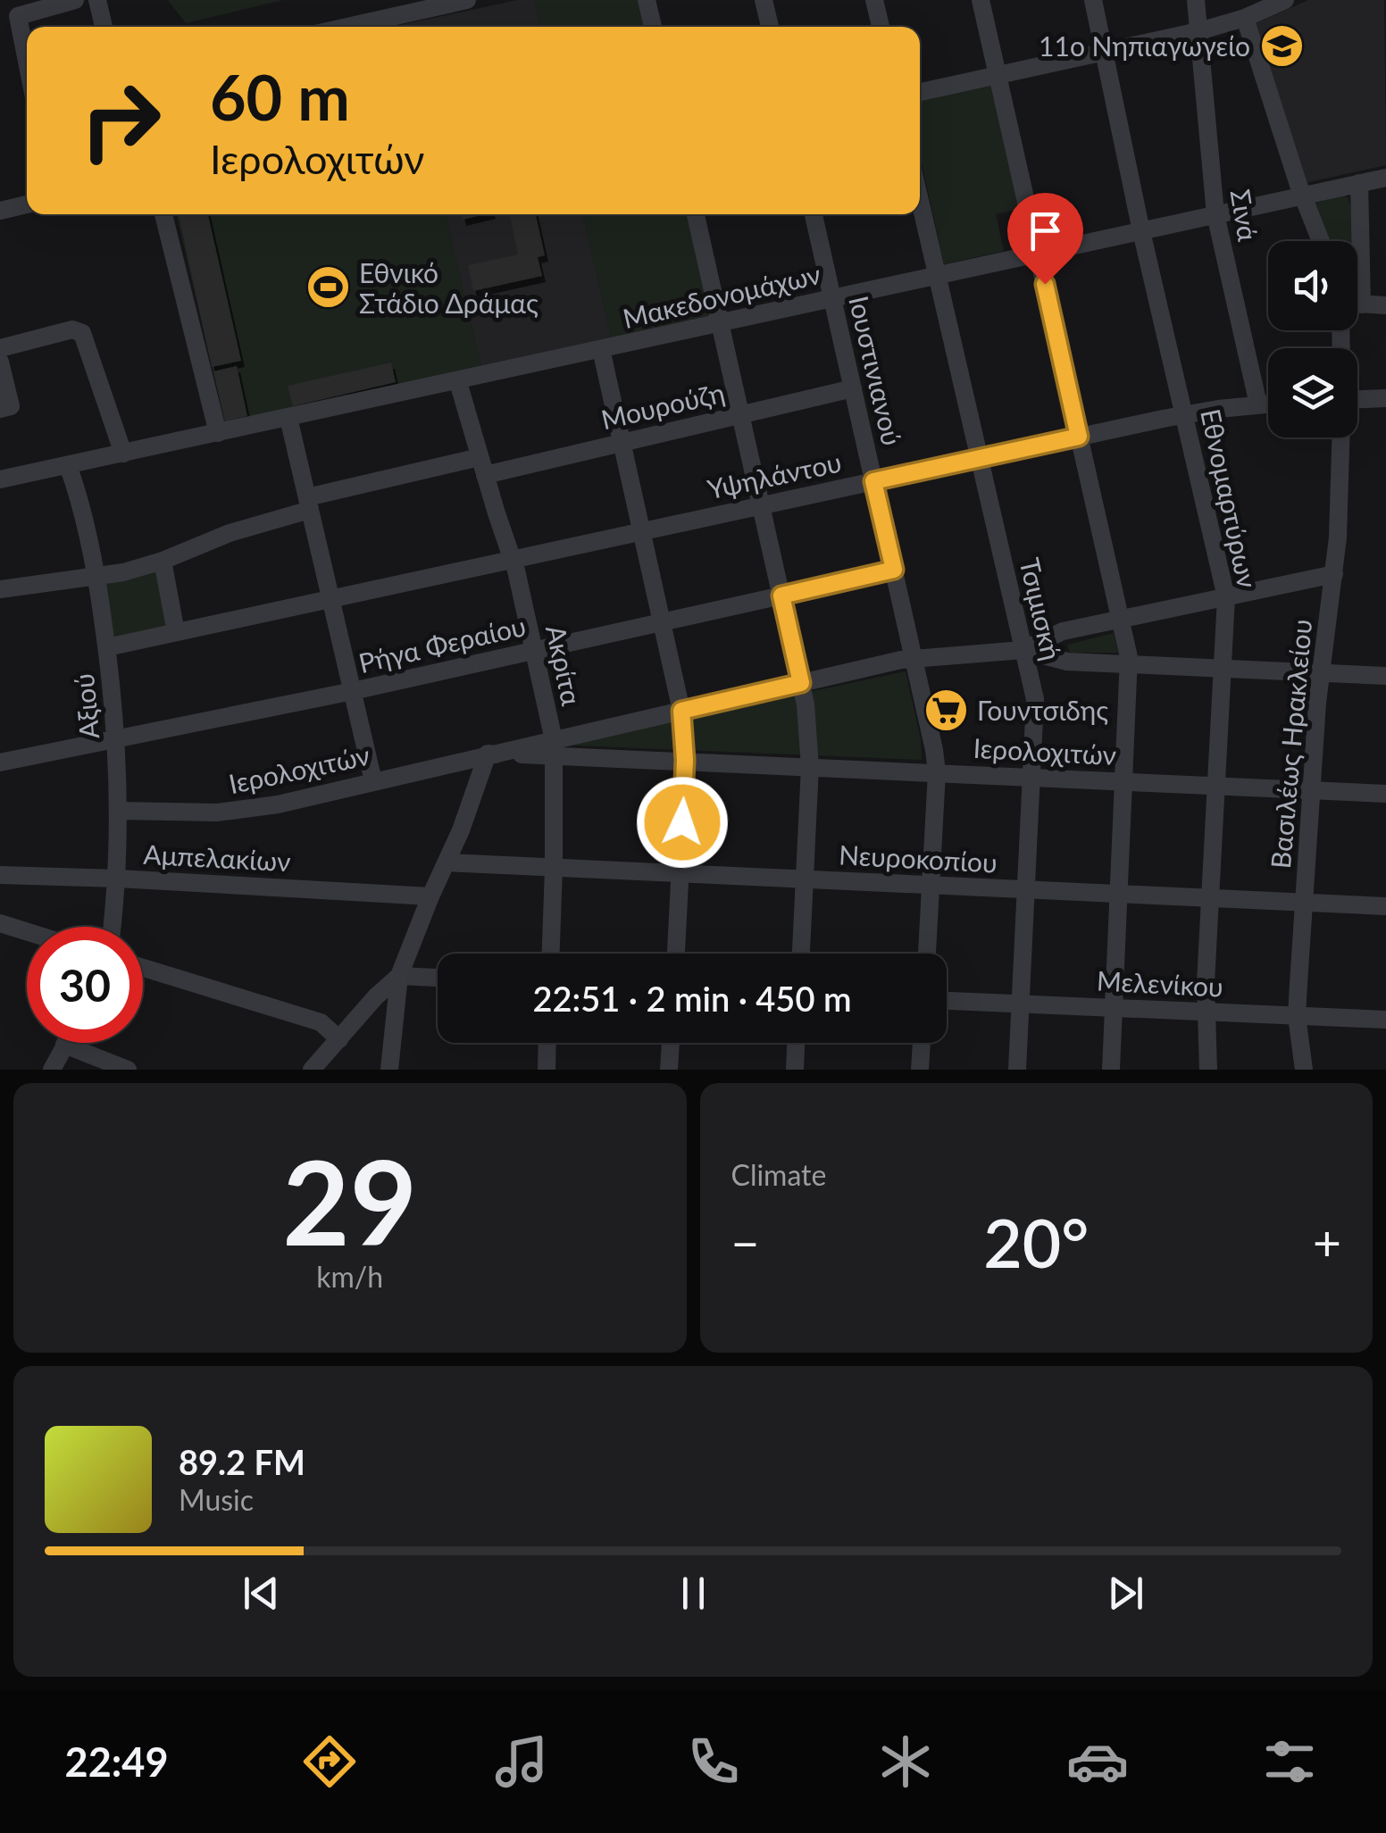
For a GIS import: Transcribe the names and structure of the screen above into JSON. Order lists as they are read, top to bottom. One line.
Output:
{"streets":{"street":["Σινά","Μακεδονομάχων","Ιουστινιανού","Μουρούζη","Υψηλάντου","Εθνομαρτύρων","Τσιμισκή","Ρήγα Φεραίου","Ακρίτα","Αξιού","Βασιλέως Ηρακλείου","Ιερολοχιτών","Αμπελακίων","Νευροκοπίου","Μελενίκου"]},"crossings":[["Σινά","Μακεδονομάχων"],["Σινά","Υψηλάντου"],["Μακεδονομάχων","Ιουστινιανού"],["Μακεδονομάχων","Εθνομαρτύρων"],["Μακεδονομάχων","Τσιμισκή"],["Μακεδονομάχων","Ακρίτα"],["Μακεδονομάχων","Αξιού"],["Ιουστινιανού","Μουρούζη"],["Ιουστινιανού","Υψηλάντου"],["Ιουστινιανού","Ρήγα Φεραίου"],["Ιουστινιανού","Ιερολοχιτών"],["Ιουστινιανού","Νευροκοπίου"],["Μουρούζη","Ακρίτα"],["Μουρούζη","Αξιού"],["Υψηλάντου","Εθνομαρτύρων"],["Υψηλάντου","Τσιμισκή"],["Υψηλάντου","Ακρίτα"],["Υψηλάντου","Αξιού"],["Εθνομαρτύρων","Ιερολοχιτών"],["Εθνομαρτύρων","Νευροκοπίου"],["Εθνομαρτύρων","Μελενίκου"],["Τσιμισκή","Ιερολοχιτών"],["Τσιμισκή","Νευροκοπίου"],["Τσιμισκή","Μελενίκου"],["Ρήγα Φεραίου","Ακρίτα"],["Ρήγα Φεραίου","Αξιού"],["Ακρίτα","Ιερολοχιτών"],["Ακρίτα","Νευροκοπίου"],["Αξιού","Ιερολοχιτών"],["Αξιού","Αμπελακίων"],["Βασιλέως Ηρακλείου","Ιερολοχιτών"],["Βασιλέως Ηρακλείου","Νευροκοπίου"],["Βασιλέως Ηρακλείου","Μελενίκου"]],"places":{"school or university":["11ο Νηπιαγωγείο"],"sports":["Εθνικό Στάδιο Δράμας"],"supermarket":["Γουντσιδης"]},"page":{"turn":["60 m","Ιερολοχιτών"],"limit":"30","trip":"22:51 · 2 min · 450 m","tile":[["29","km/h"],"Climate"],"heat":["−","20°","+"],"song":["89.2 FM","Music"],"tabs":"22:49"}}
